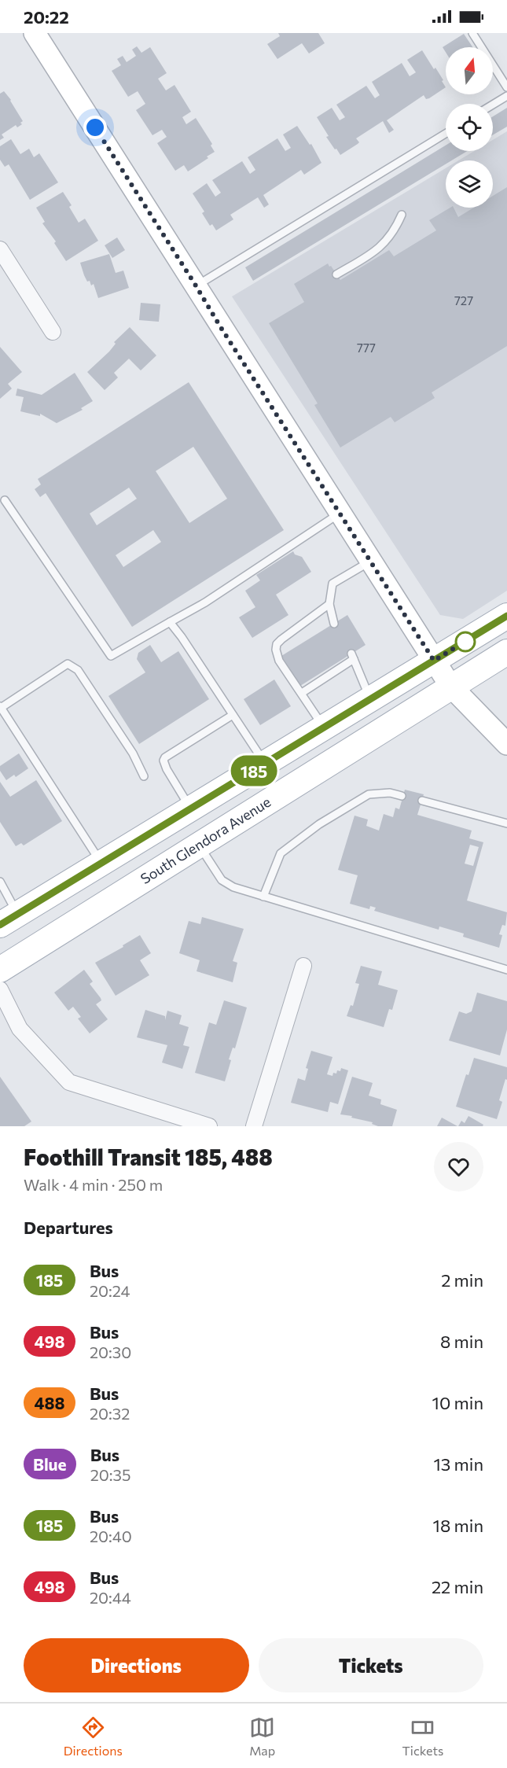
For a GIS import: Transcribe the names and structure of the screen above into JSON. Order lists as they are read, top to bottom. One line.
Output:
{"streets":{"main road":["South Glendora Avenue"]},"lines":["bus line 185"],"house_numbers":["727","777"],"north":"top","page":{"status":"20:22","on_map":"185","heading":[["Foothill Transit 185, 488","Walk · 4 min · 250 m"],"Departures"],"list":[{"mark":"185","name":"Bus","note":"20:24","value":"2 min"},{"mark":"498","name":"Bus","note":"20:30","value":"8 min"},{"mark":"488","name":"Bus","note":"20:32","value":"10 min"},{"mark":"Blue","name":"Bus","note":"20:35","value":"13 min"},{"mark":"185","name":"Bus","note":"20:40","value":"18 min"},{"mark":"498","name":"Bus","note":"20:44","value":"22 min"}],"buttons":["Directions","Tickets"],"tabs":["Directions","Map","Tickets"]}}
